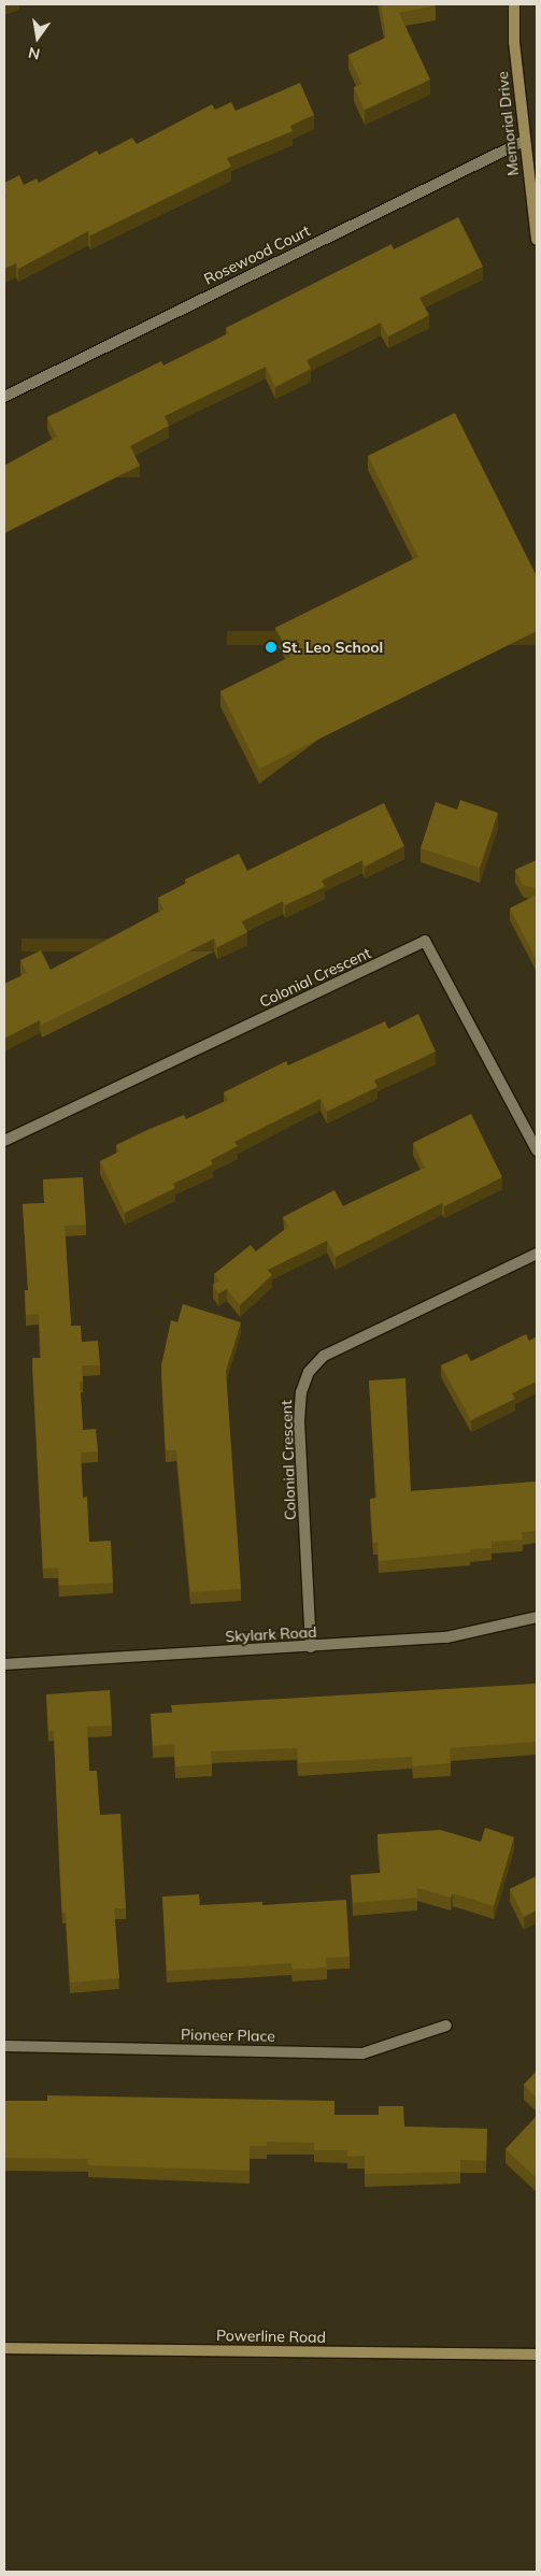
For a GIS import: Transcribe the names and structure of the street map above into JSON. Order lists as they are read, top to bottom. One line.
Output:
{"streets":{"main road":["Memorial Drive","Powerline Road"],"street":["Rosewood Court","Colonial Crescent","Skylark Road","Pioneer Place"]},"crossings":[["Memorial Drive","Rosewood Court"],["Colonial Crescent","Skylark Road"]],"places":["St. Leo School"],"north":"bottom"}
